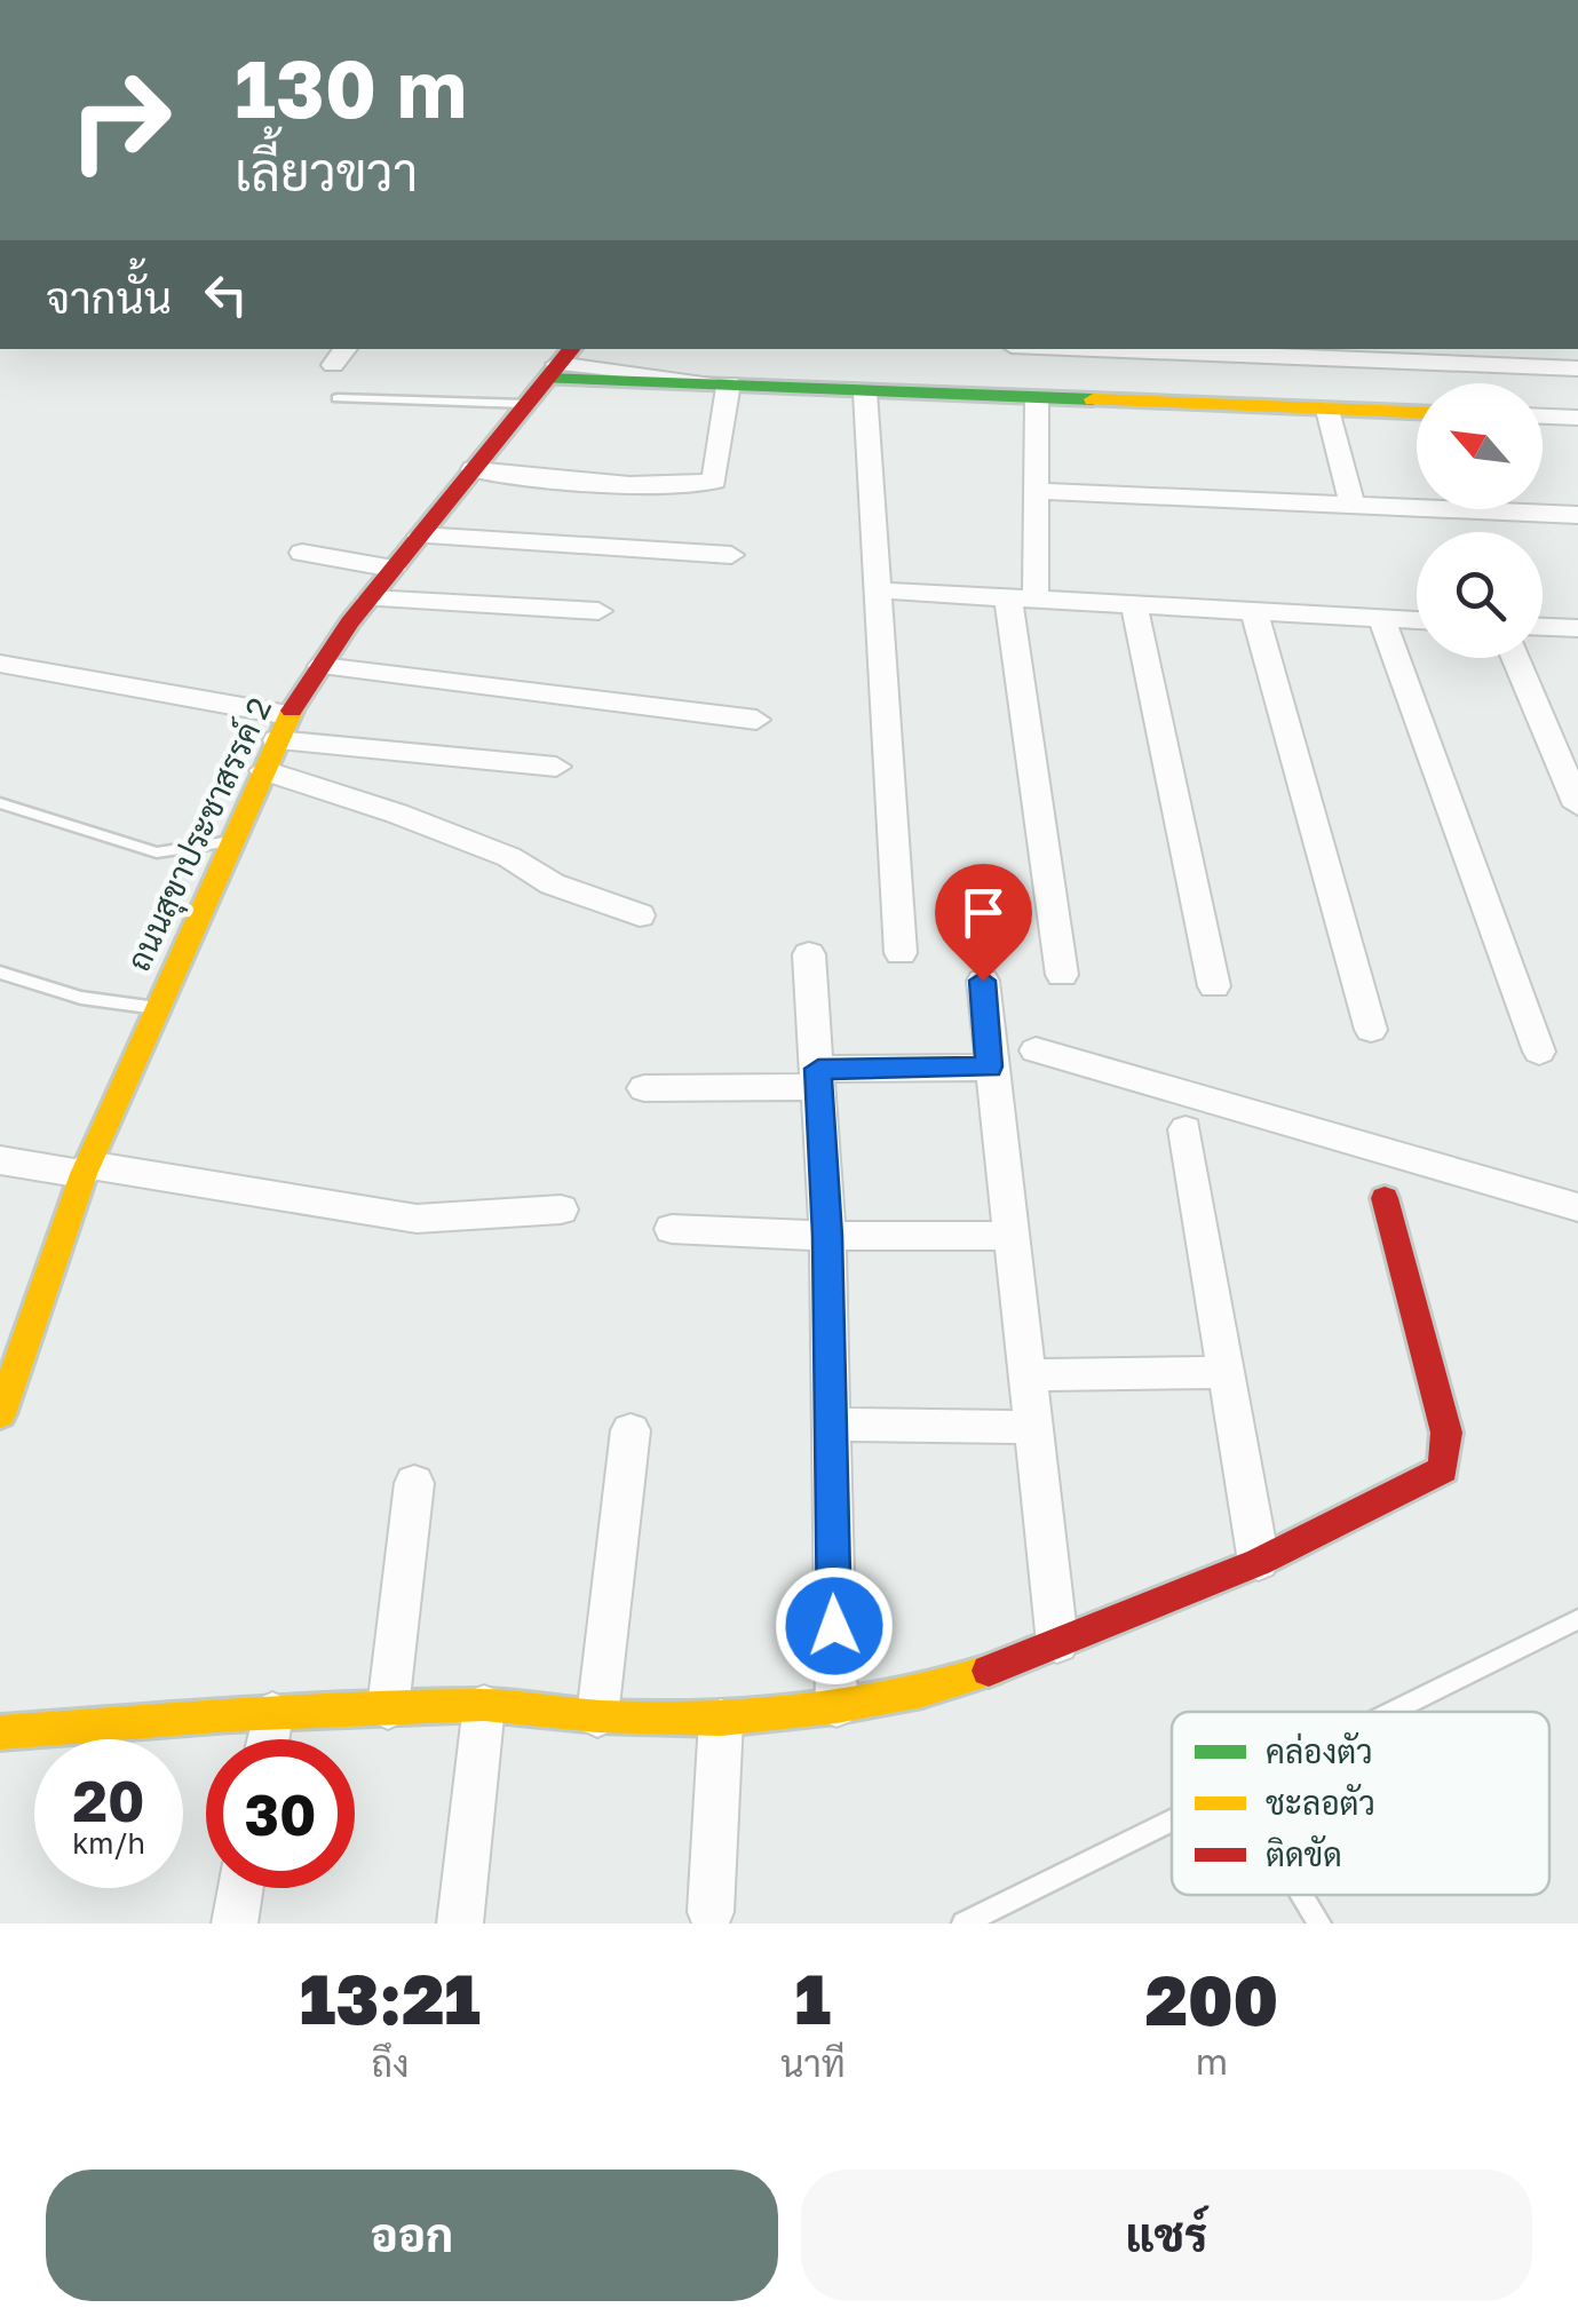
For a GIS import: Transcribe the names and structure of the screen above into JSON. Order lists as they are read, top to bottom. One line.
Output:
{"streets":{"street":["ถนนสุขาประชาสรรค์ 2"]},"legend":["คล่องตัว","ชะลอตัว","ติดขัด"],"north":"top left","page":{"turn":["130 m","เลี้ยวขวา"],"then":"จากนั้น","speed":"20 km/h","limit":"30","eta":["13:21","ถึง","1","นาที","200","m"],"buttons":["ออก","แชร์"]}}
